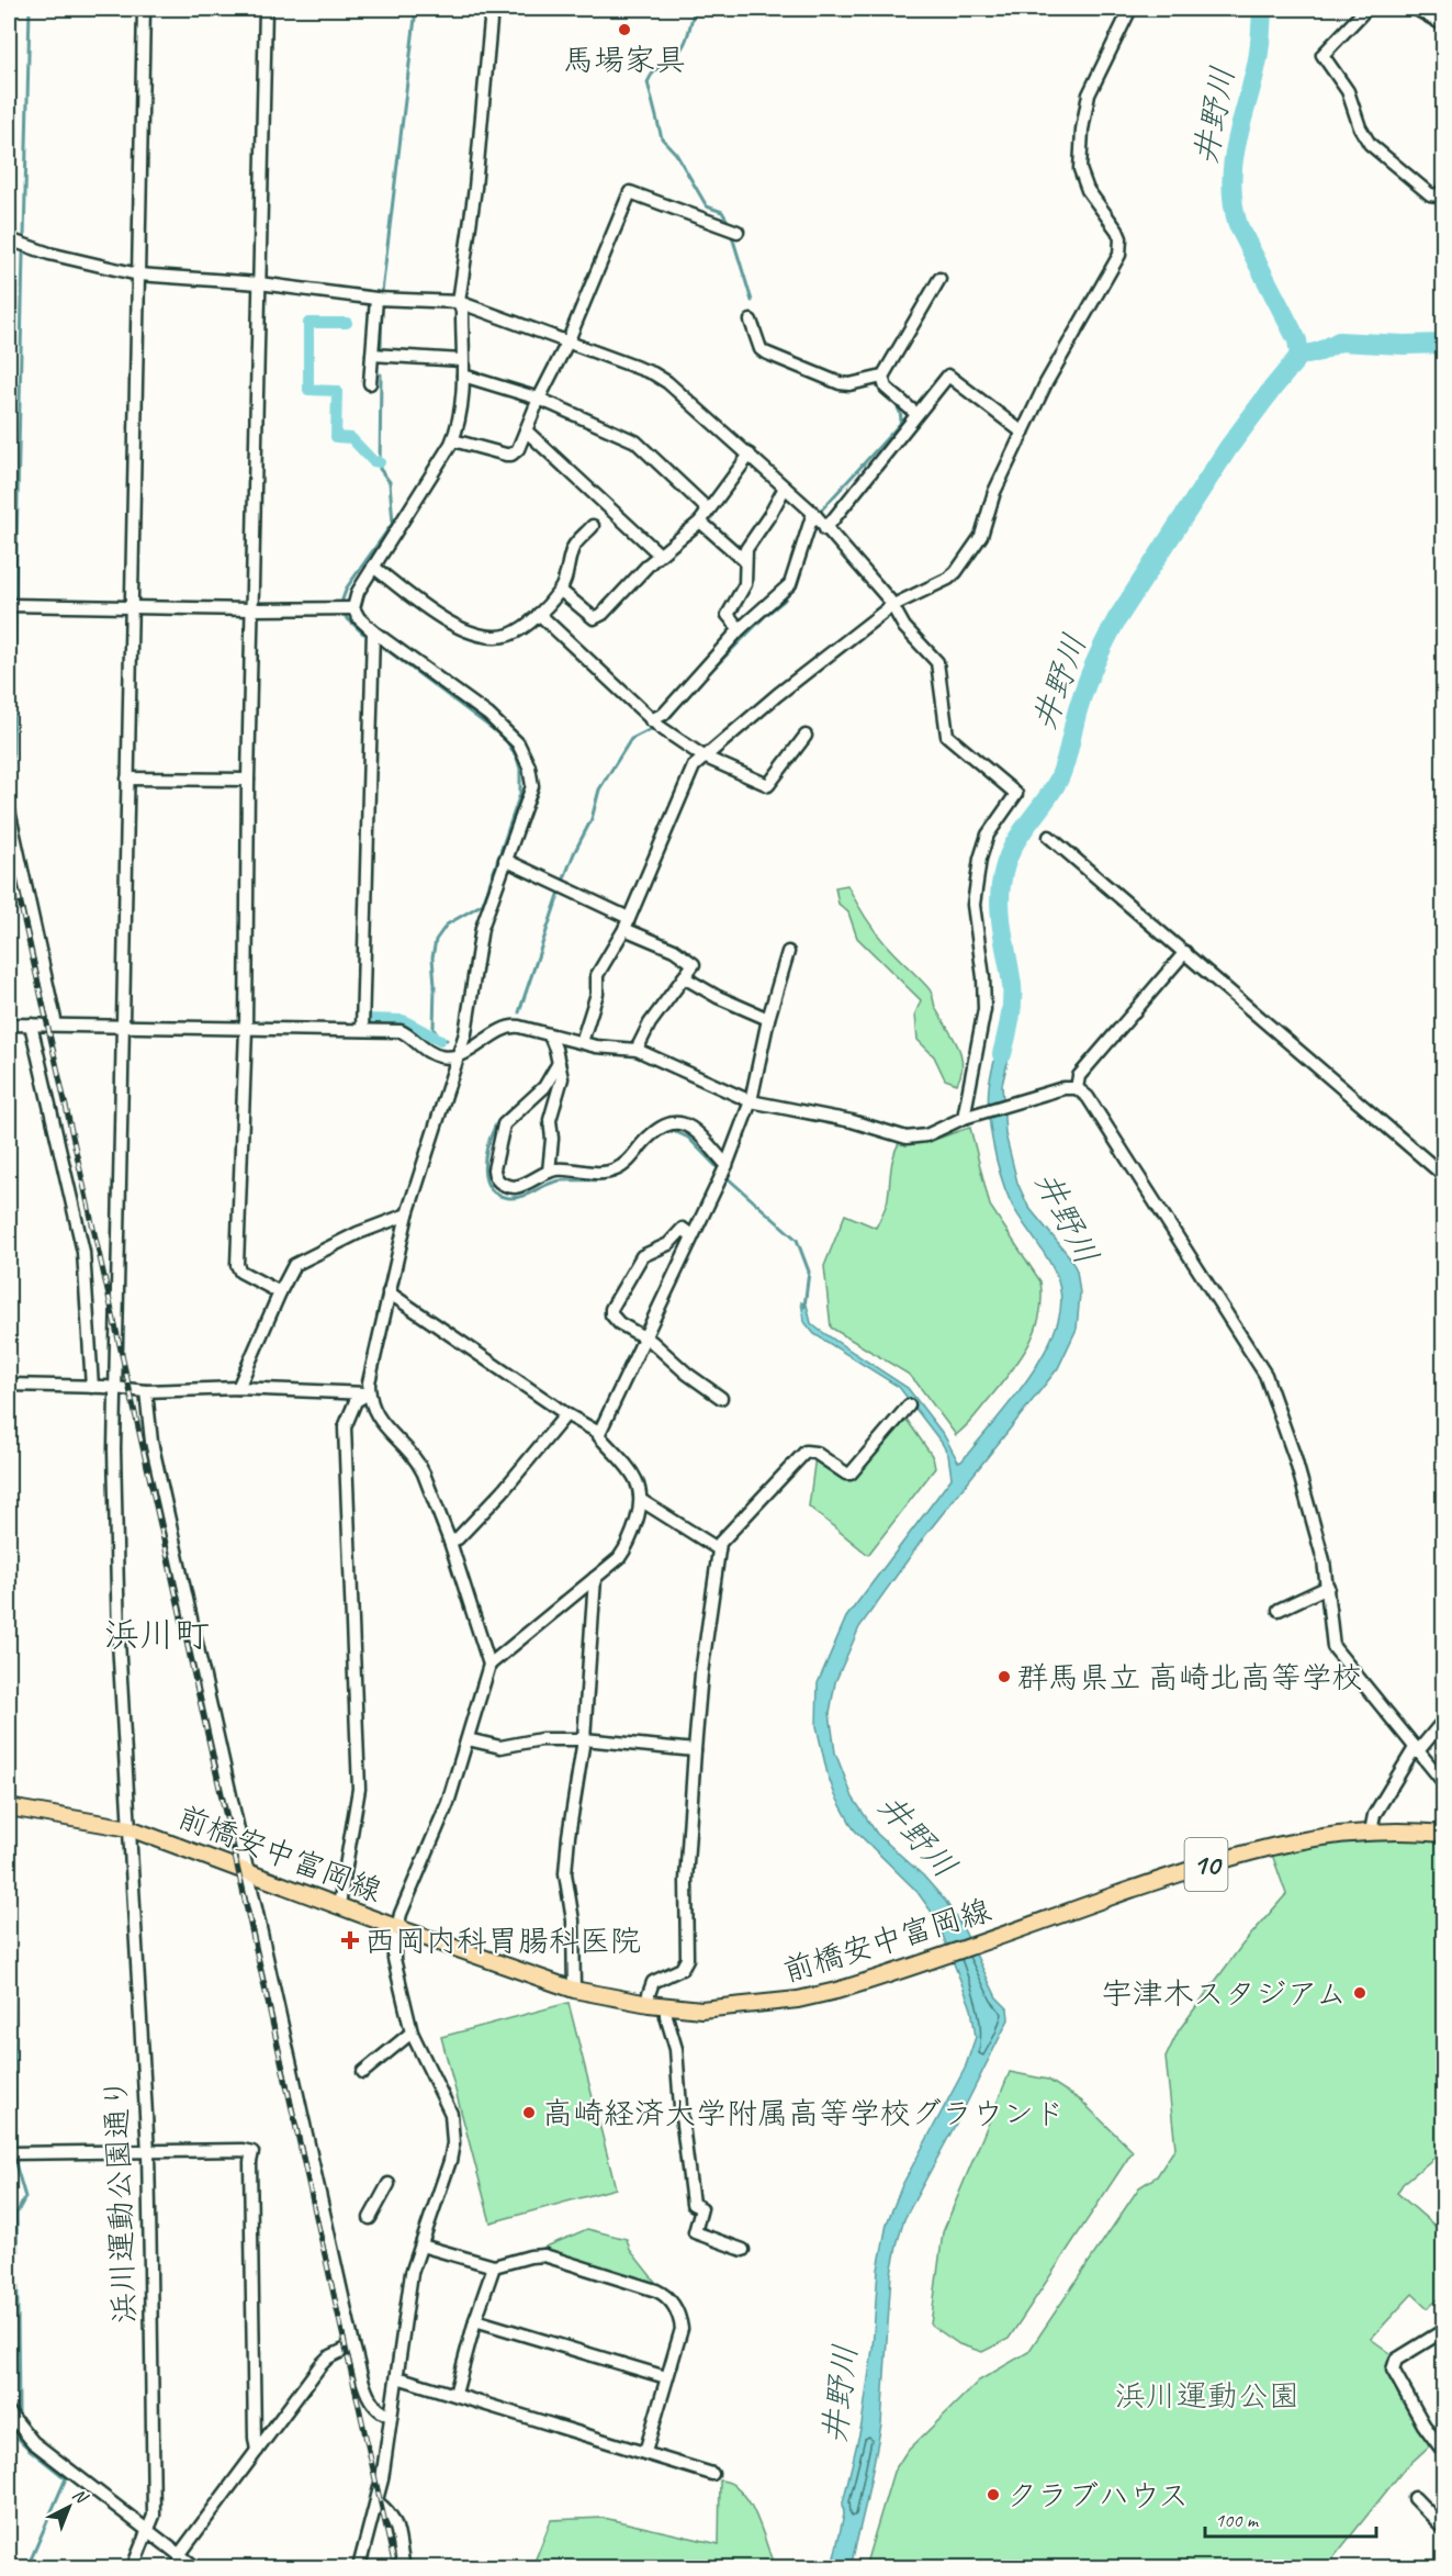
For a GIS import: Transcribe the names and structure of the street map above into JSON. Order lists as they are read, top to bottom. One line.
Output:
{"streets":{"main road":["前橋安中富岡線","10"],"street":["浜川運動公園通り"]},"crossings":[["前橋安中富岡線","浜川運動公園通り"]],"districts":["浜川町"],"water":["井野川"],"parks":["浜川運動公園"],"places":{"other":["馬場家具","群馬県立 高崎北高等学校","宇津木スタジアム","高崎経済大学附属高等学校グラウンド","クラブハウス"],"health":["西岡内科胃腸科医院"]},"scale_bar":"100 m","north":"top right"}
